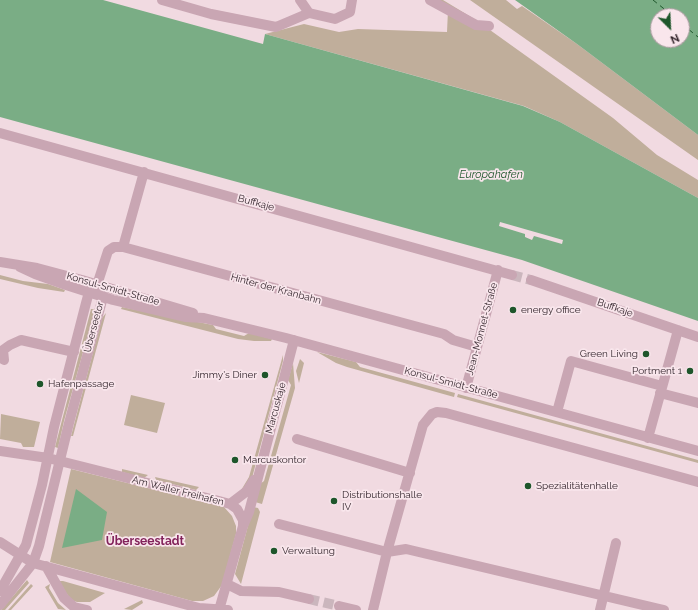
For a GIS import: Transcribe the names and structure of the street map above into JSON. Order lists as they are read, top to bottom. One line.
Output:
{"streets":{"street":["Buffkaje","Konsul-Smidt-Straße","Hinter der Kranbahn","Überseetor","Jean-Monnet-Straße","Marcuskaje","Am Waller Freihafen"]},"crossings":[["Buffkaje","Jean-Monnet-Straße"],["Konsul-Smidt-Straße","Überseetor"],["Konsul-Smidt-Straße","Jean-Monnet-Straße"],["Konsul-Smidt-Straße","Marcuskaje"],["Hinter der Kranbahn","Jean-Monnet-Straße"],["Überseetor","Am Waller Freihafen"],["Marcuskaje","Am Waller Freihafen"]],"districts":["Überseestadt"],"water":["Europahafen"],"places":["energy office","Green Living","Portment 1","Jimmy's Diner","Hafenpassage","Marcuskontor","Spezialitätenhalle","Distributionshalle IV","Verwaltung"],"north":"bottom right"}
